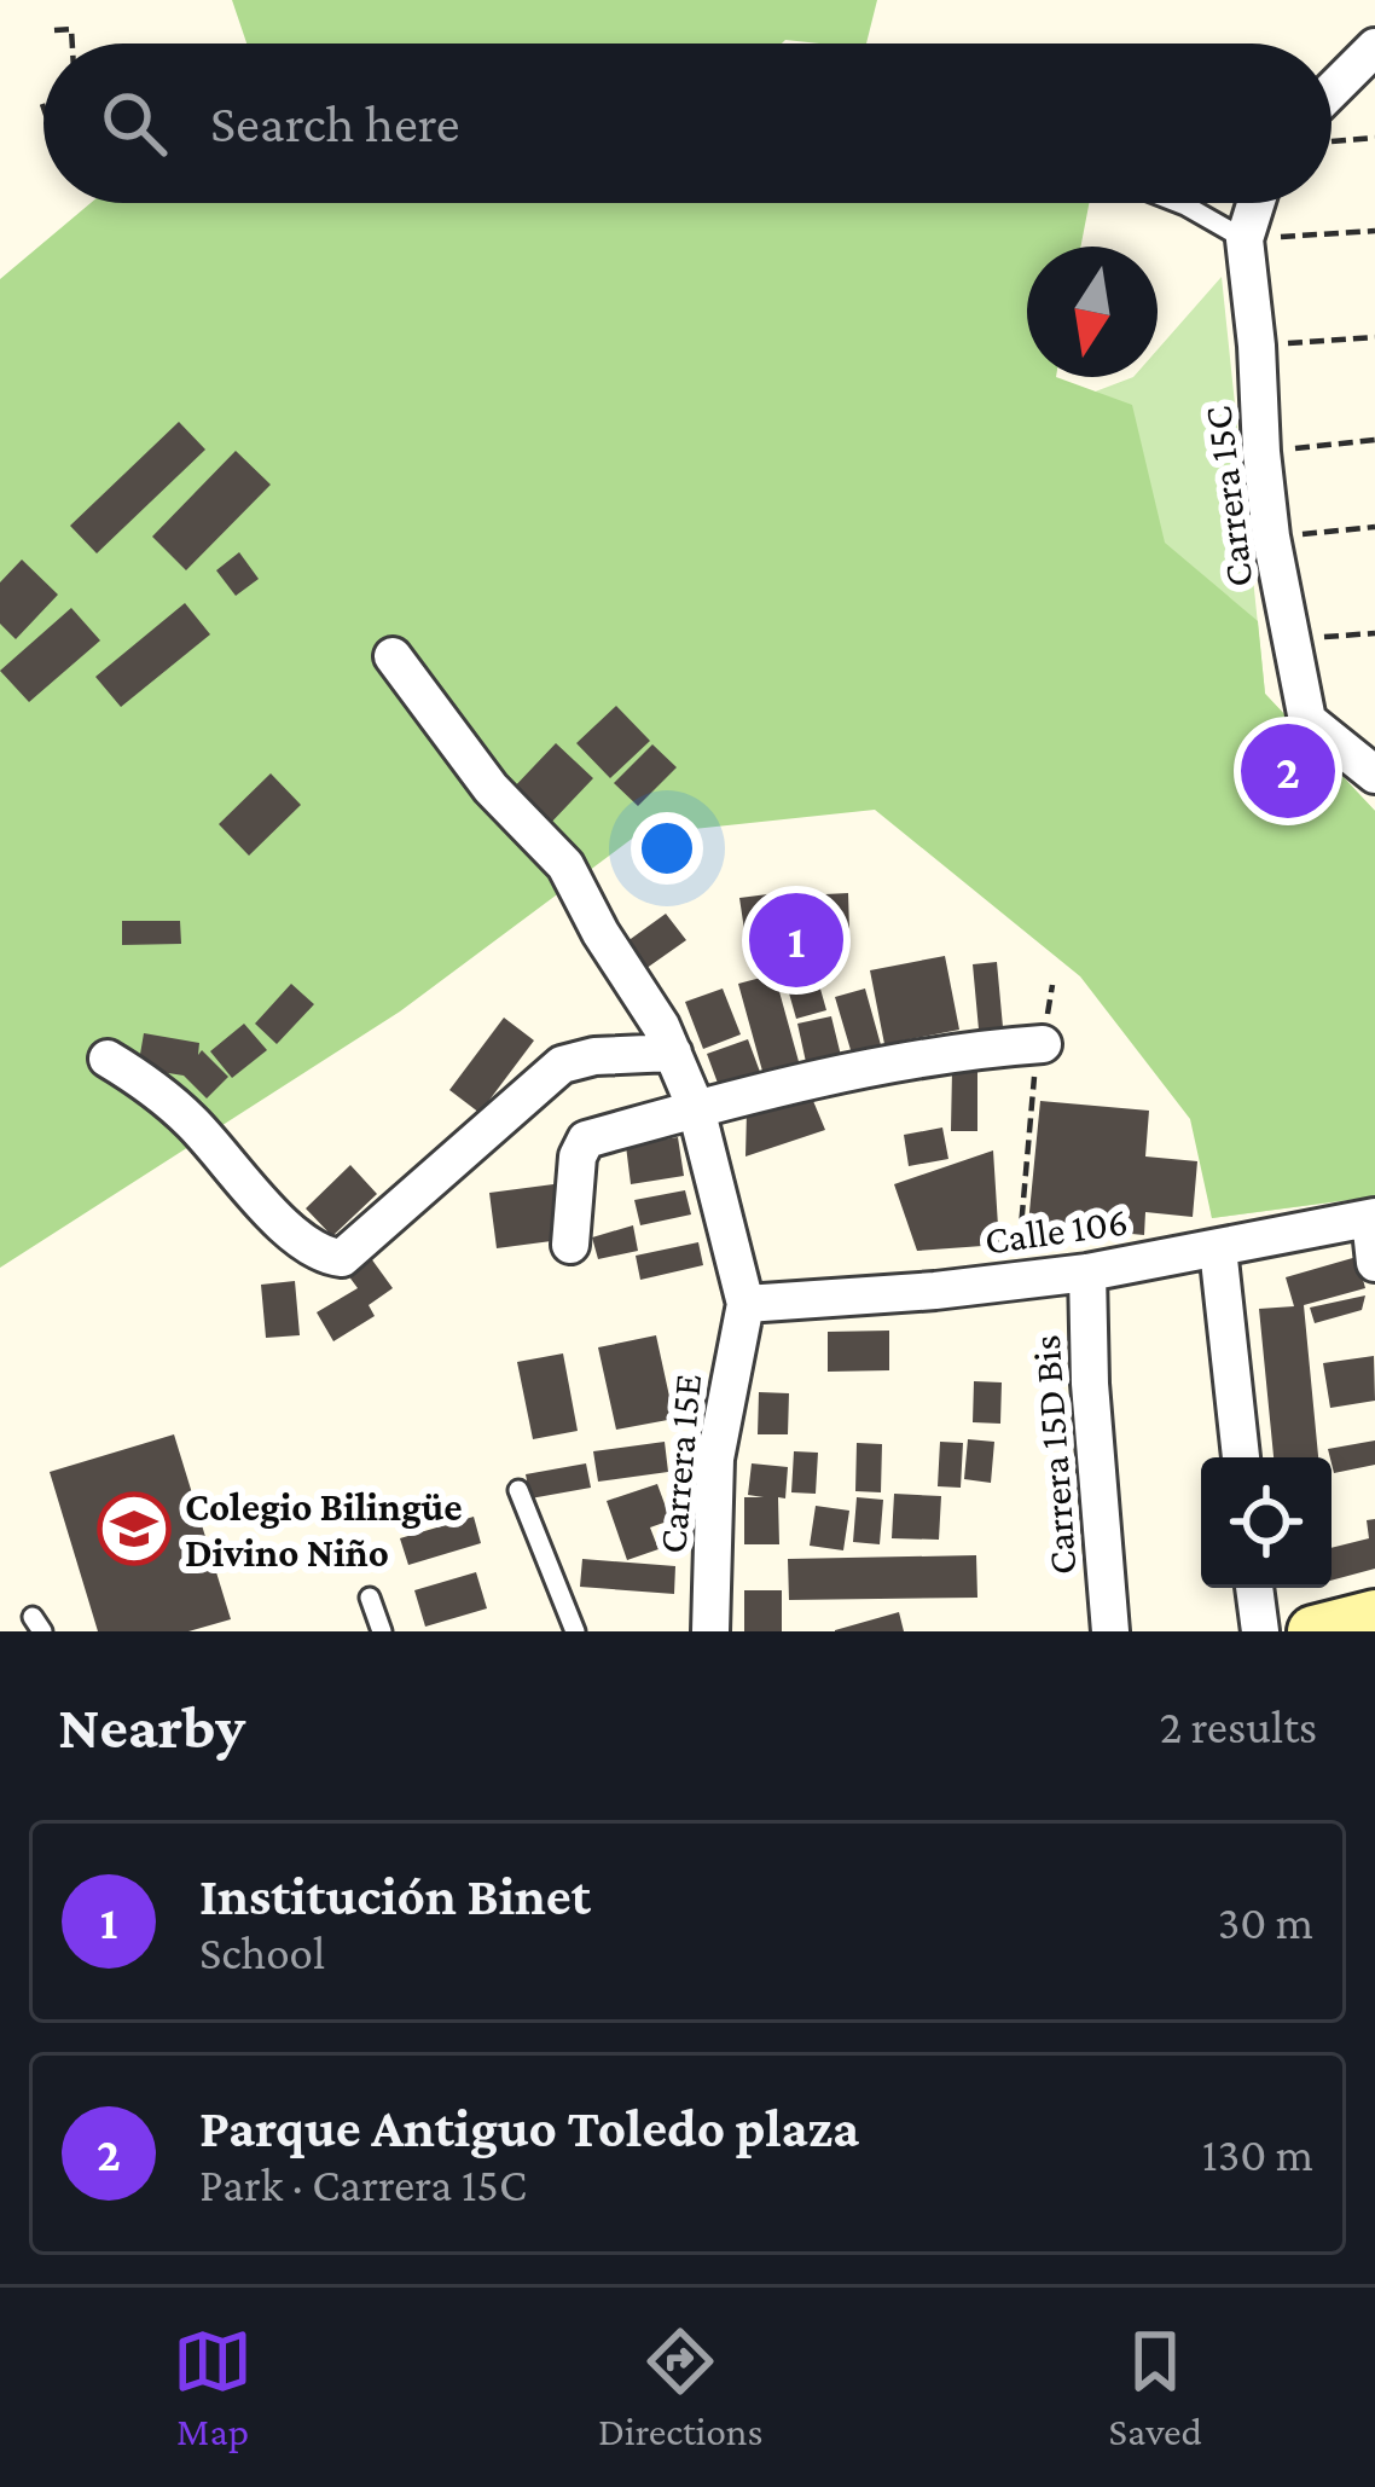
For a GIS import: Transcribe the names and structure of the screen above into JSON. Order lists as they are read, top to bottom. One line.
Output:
{"streets":{"street":["Carrera 15C","Calle 106","Carrera 15D Bis","Carrera 15E"]},"crossings":[["Calle 106","Carrera 15D Bis"],["Calle 106","Carrera 15E"]],"places":{"school or university":["Colegio Bilingüe Divino Niño"]},"north":"bottom","page":{"search":"Search here","pins":["2","1"],"heading":["Nearby","2 results"],"list":[{"mark":"1","name":"Institución Binet","note":"School","value":"30 m"},{"mark":"2","name":"Parque Antiguo Toledo plaza","note":"Park · Carrera 15C","value":"130 m"}],"nav":["Map","Directions","Saved"]}}
